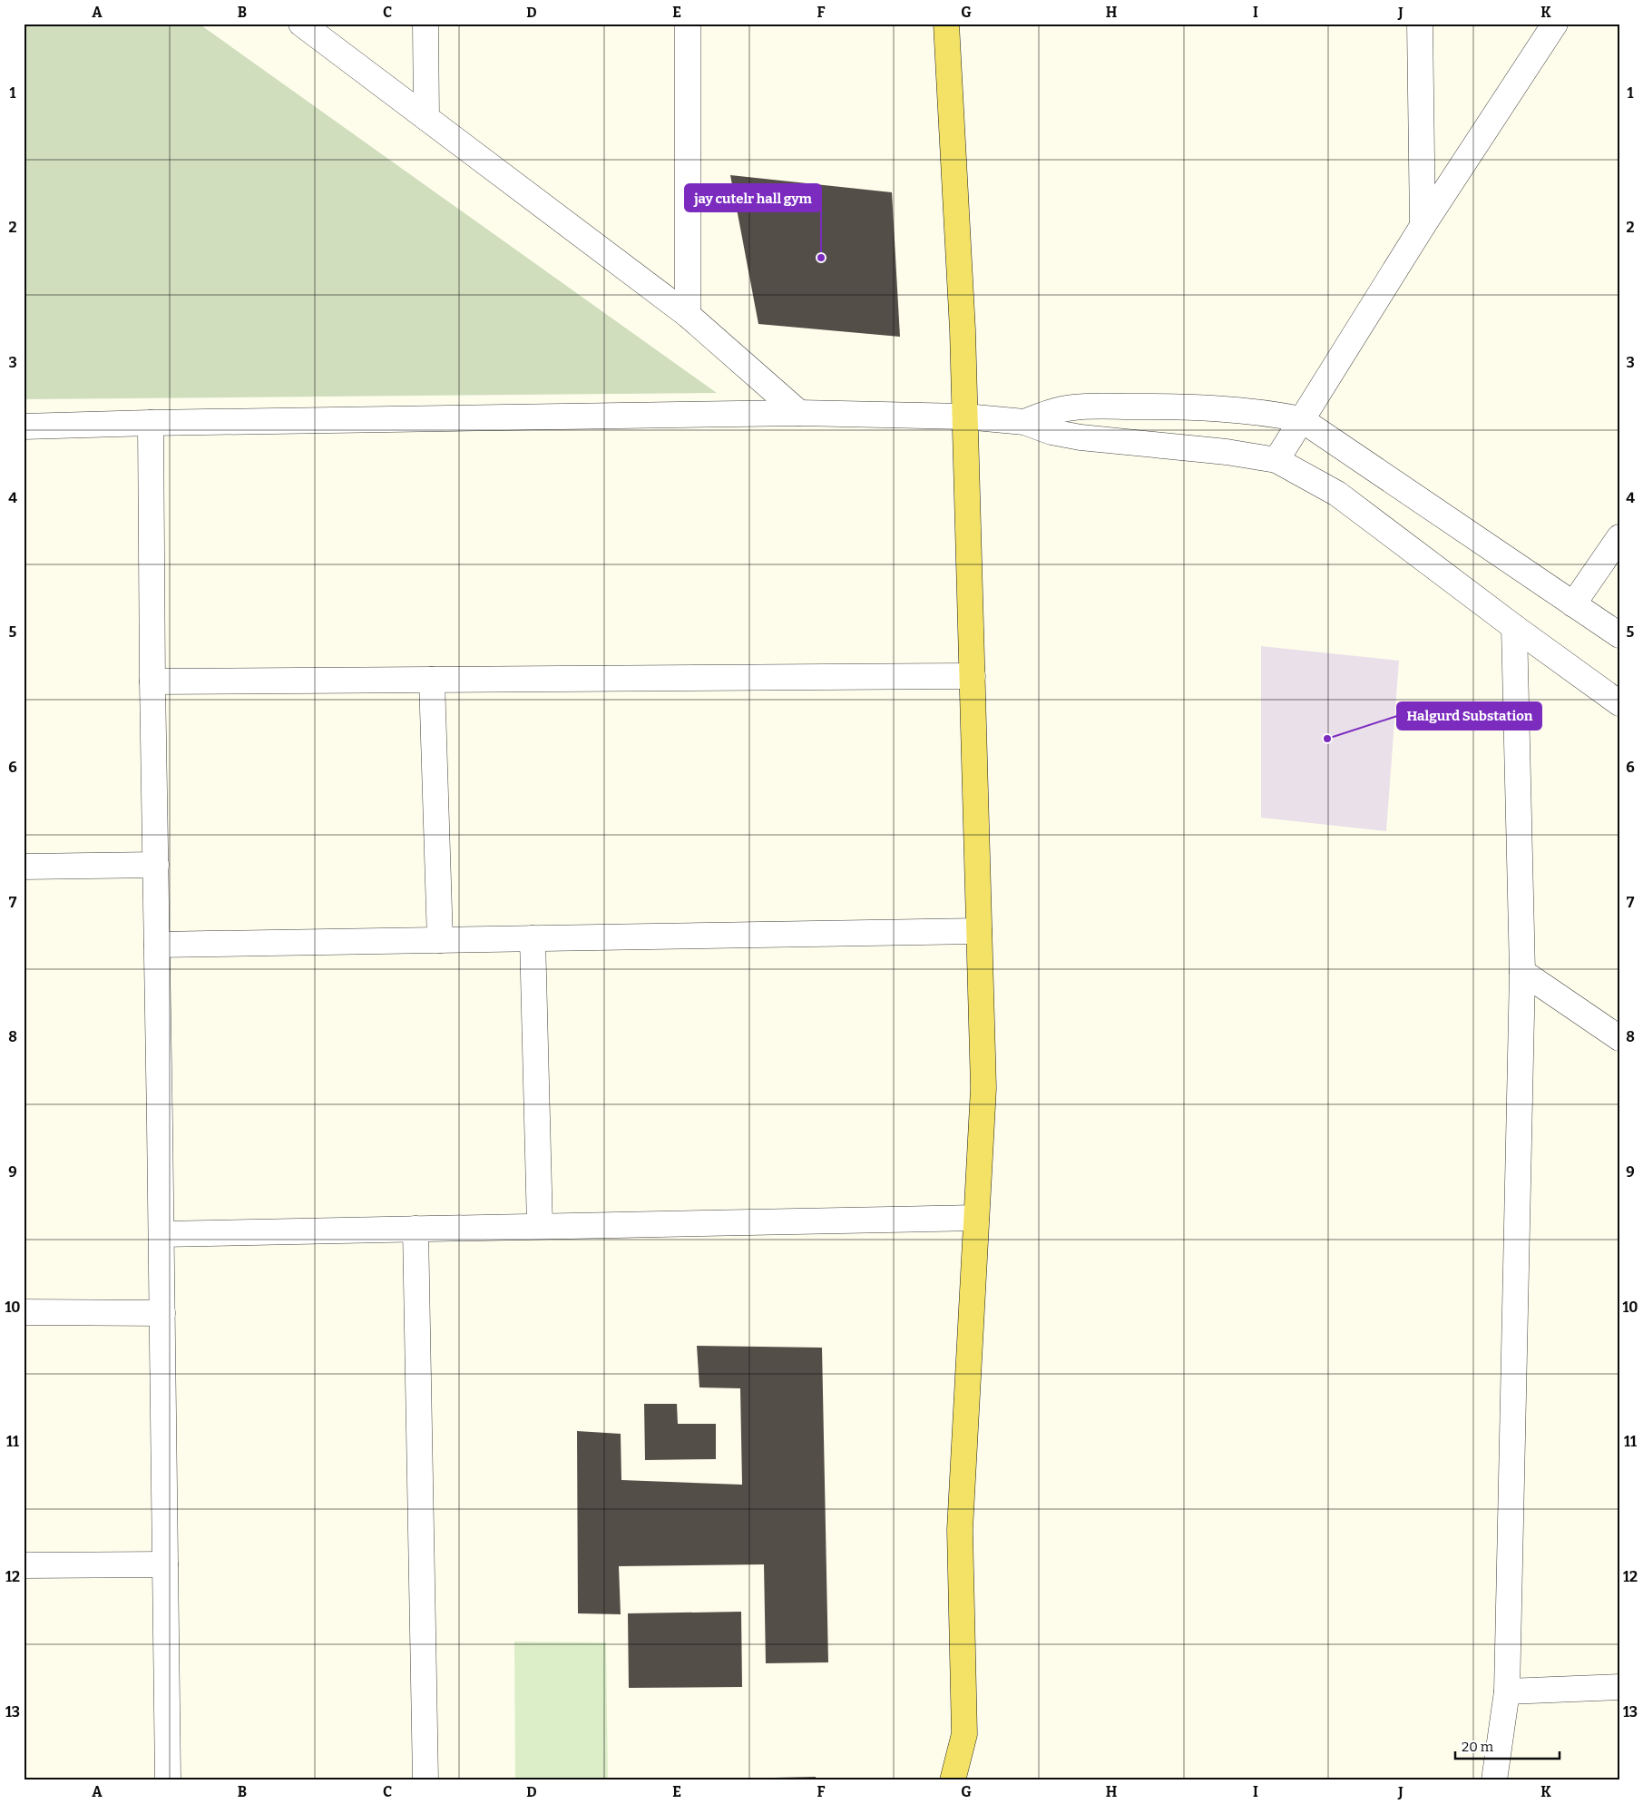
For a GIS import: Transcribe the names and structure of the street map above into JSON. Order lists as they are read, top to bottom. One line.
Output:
{"places":["jay cutelr hall gym","Halgurd Substation"],"scale_bar":"20 m","grid":{"columns":["A","B","C","D","E","F","G","H","I","J","K"],"rows":["1","2","3","4","5","6","7","8","9","10","11","12","13"]}}
